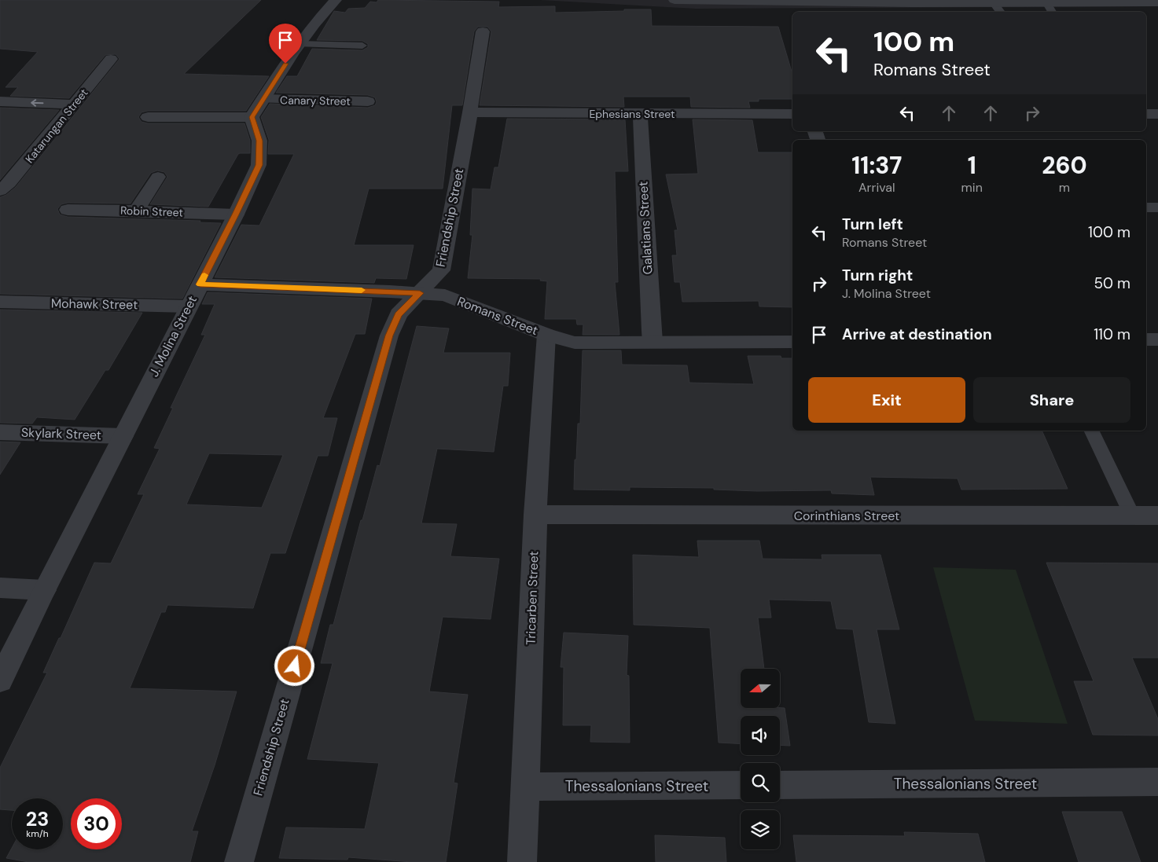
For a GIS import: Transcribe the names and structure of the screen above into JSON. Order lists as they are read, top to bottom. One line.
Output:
{"streets":{"street":["Canary Street","Ephesians Street","Katarungan Street","Robin Street","Friendship Street","Galatians Street","Mohawk Street","Romans Street","J. Molina Street","Skylark Street","Corinthians Street","Tricarben Street","Thessalonians Street"]},"crossings":[["Ephesians Street","Friendship Street"],["Ephesians Street","Galatians Street"],["Robin Street","J. Molina Street"],["Friendship Street","Romans Street"],["Galatians Street","Romans Street"],["Mohawk Street","J. Molina Street"],["Romans Street","J. Molina Street"],["Romans Street","Tricarben Street"],["J. Molina Street","Skylark Street"],["Corinthians Street","Tricarben Street"],["Tricarben Street","Thessalonians Street"]],"north":"left","page":{"turn":["100 m","Romans Street"],"eta":["11:37","Arrival","1","min","260","m"],"list":[{"name":"Turn left","note":"Romans Street","value":"100 m"},{"name":"Turn right","note":"J. Molina Street","value":"50 m"},{"name":"Arrive at destination","value":"110 m"}],"buttons":["Exit","Share"],"speed":"23 km/h","limit":"30"}}
